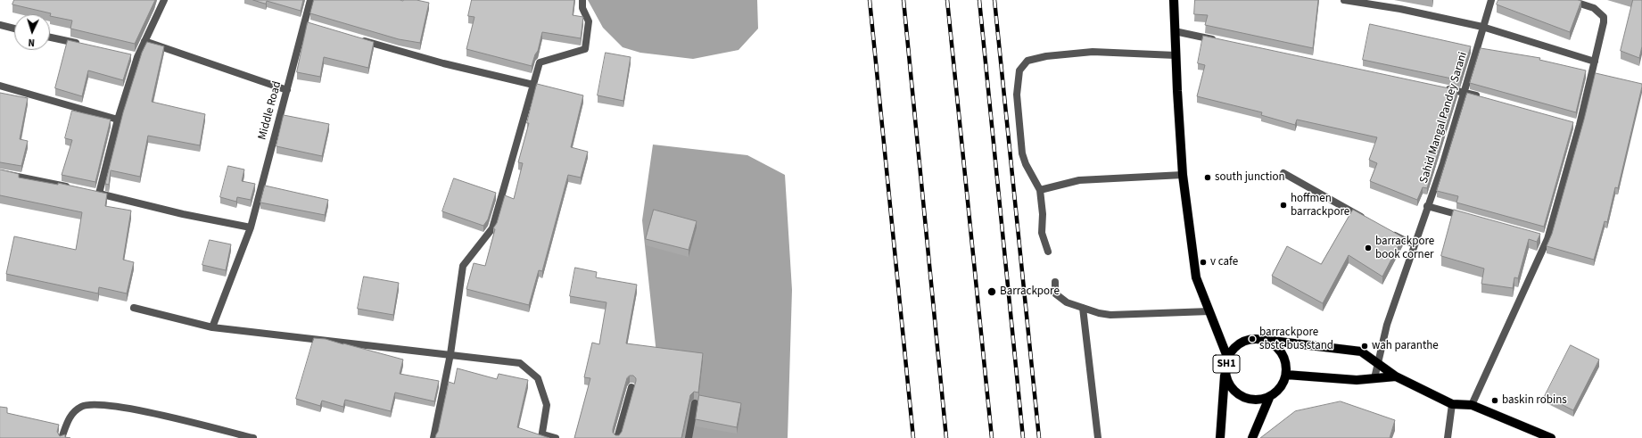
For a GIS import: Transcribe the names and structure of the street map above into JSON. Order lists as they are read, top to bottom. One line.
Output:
{"streets":{"main road":["SH1"],"street":["Middle Road","Sahid Mangal Pandey Sarani"]},"crossings":[["Sahid Mangal Pandey Sarani","SH1"]],"places":["south junction","hoffmen barrackpore","barrackpore book corner","v cafe","Barrackpore","barrackpore sbstc bus stand","wah paranthe","baskin robins"],"north":"bottom"}
